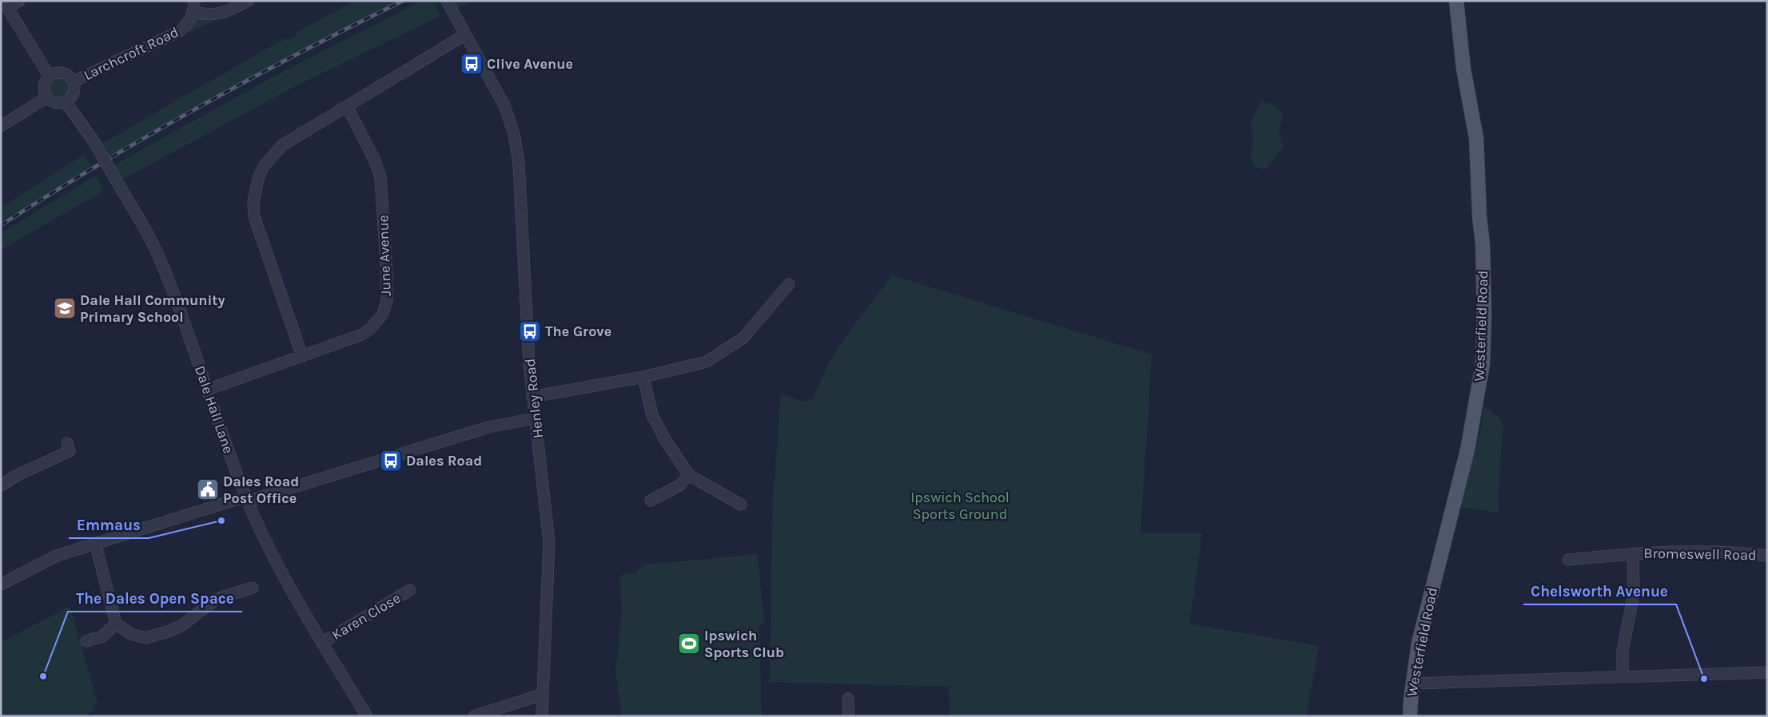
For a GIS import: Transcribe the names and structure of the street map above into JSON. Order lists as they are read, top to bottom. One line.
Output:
{"streets":{"main road":["Westerfield Road"],"street":["Larchcroft Road","June Avenue","Henley Road","Dale Hall Lane","Bromeswell Road","Karen Close"]},"crossings":[["Larchcroft Road","Dale Hall Lane"],["June Avenue","Dale Hall Lane"],["Dale Hall Lane","Karen Close"]],"parks":["Ipswich School Sports Ground"],"places":{"bus stop":["Clive Avenue","The Grove","Dales Road"],"school or university":["Dale Hall Community Primary School"],"public building":["Dales Road Post Office"],"other":["Emmaus","The Dales Open Space","Chelsworth Avenue"],"sports":["Ipswich Sports Club"]}}
